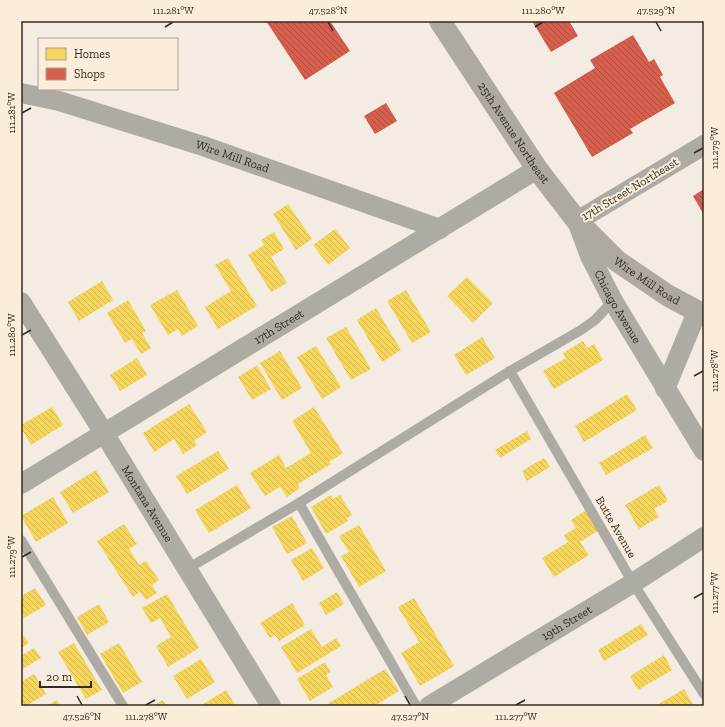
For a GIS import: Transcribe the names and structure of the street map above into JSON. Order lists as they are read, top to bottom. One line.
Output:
{"streets":{"street":["25th Avenue Northeast","Wire Mill Road","17th Street Northeast","Chicago Avenue","17th Street","Montana Avenue","19th Street"],"lane":["Butte Avenue"]},"crossings":[["25th Avenue Northeast","Wire Mill Road"],["25th Avenue Northeast","17th Street Northeast"],["25th Avenue Northeast","Chicago Avenue"],["25th Avenue Northeast","17th Street"],["Wire Mill Road","17th Street"],["17th Street Northeast","Chicago Avenue"],["17th Street","Montana Avenue"],["Butte Avenue","19th Street"]],"legend":["Homes","Shops"],"scale_bar":"20 m","coordinates":["111.281°W","47.528°N","111.280°W","47.529°N","111.279°W","111.278°W","111.277°W","47.526°N","47.527°N"]}
